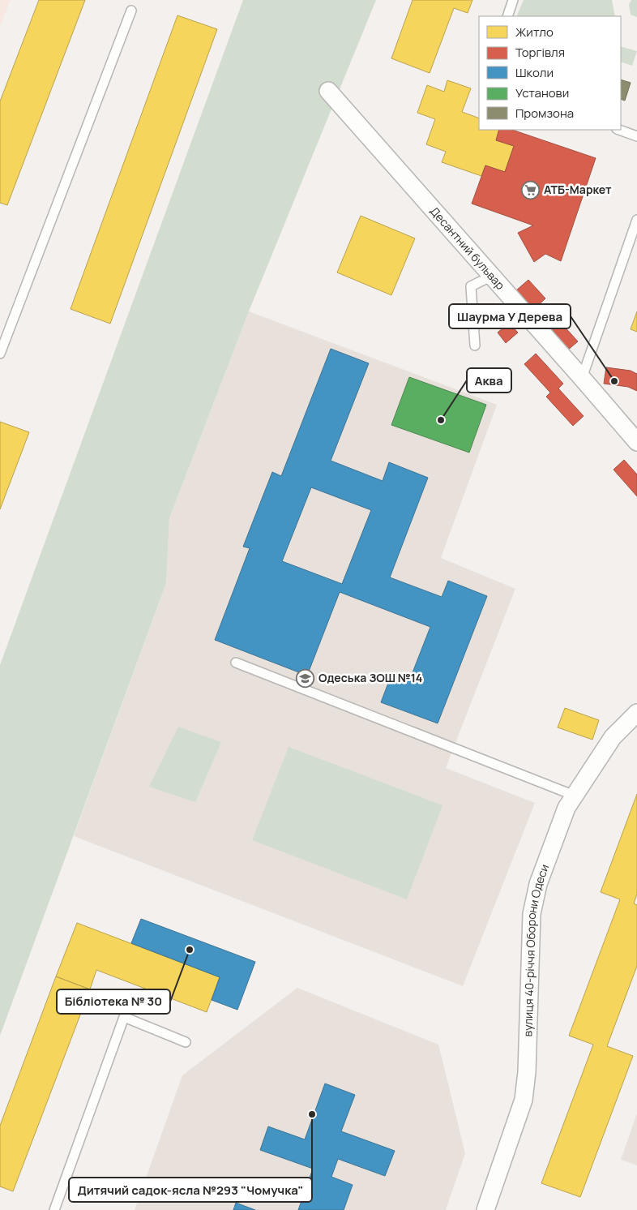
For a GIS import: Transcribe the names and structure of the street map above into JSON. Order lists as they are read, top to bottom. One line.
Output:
{"streets":{"street":["Десантний бульвар","вулиця 40-річчя Оборони Одеси"]},"places":{"supermarket":["АТБ-Маркет"],"other":["Шаурма У Дерева","Аква","Бібліотека № 30","Дитячий садок-ясла №293 \"Чомучка\""],"school or university":["Одеська ЗОШ №14"]},"legend":["Житло","Торгівля","Школи","Установи","Промзона"]}
